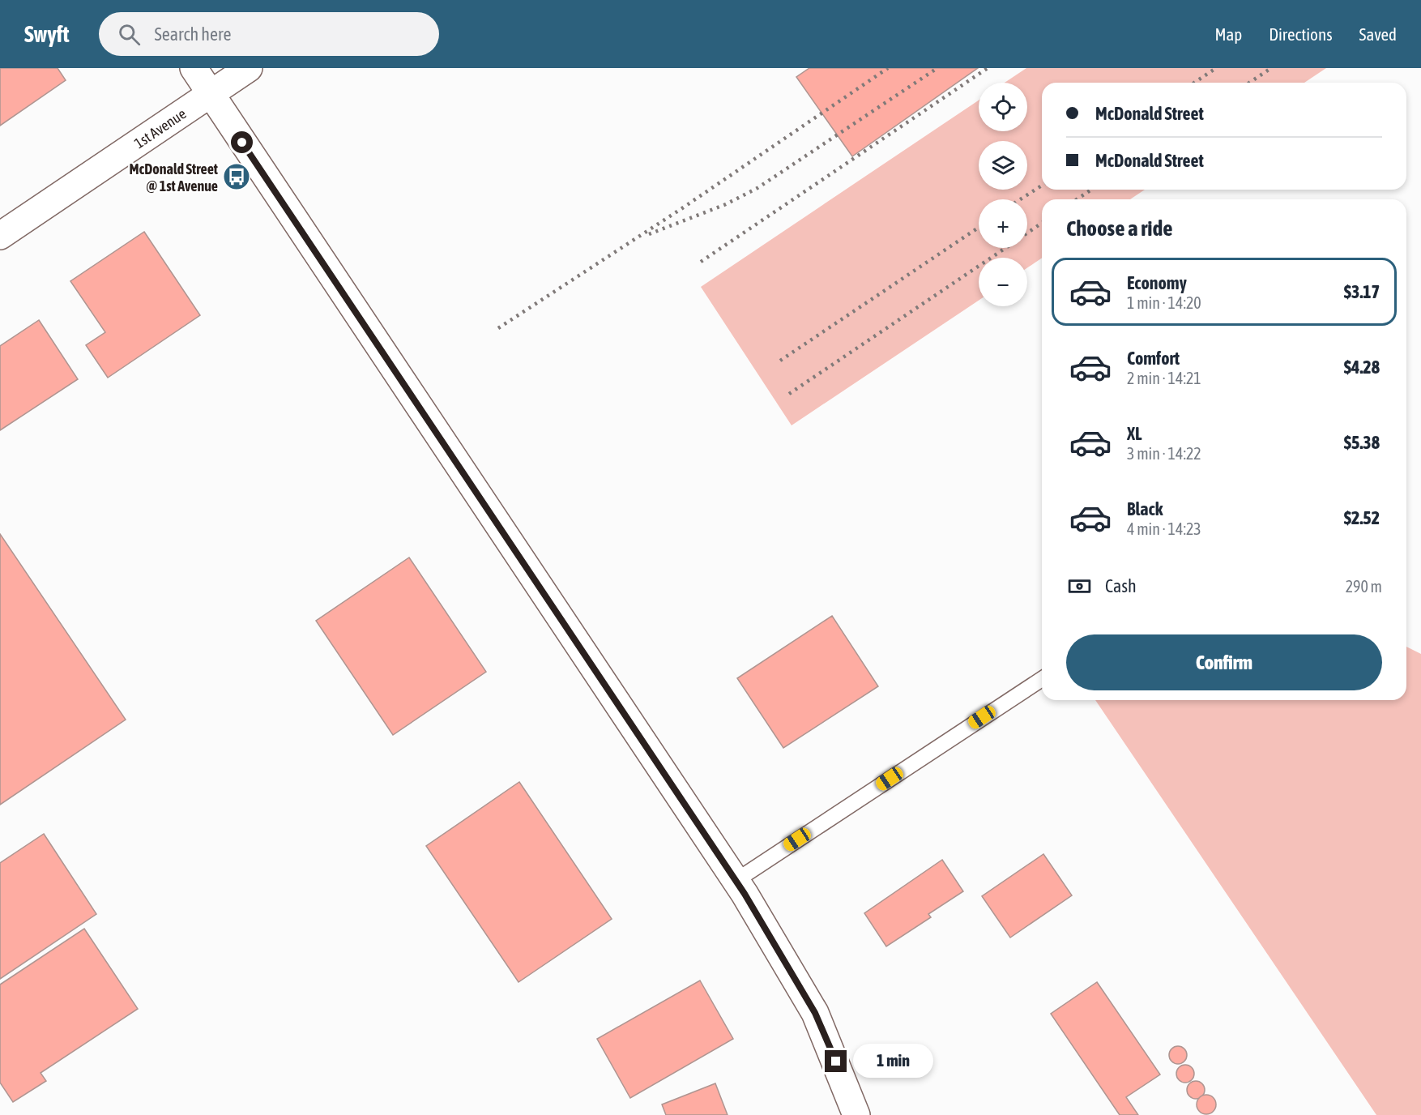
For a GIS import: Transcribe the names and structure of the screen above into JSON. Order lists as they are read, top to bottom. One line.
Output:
{"streets":{"main road":["1st Avenue"]},"places":{"bus stop":["McDonald Street @ 1st Avenue"]},"page":{"header":"Swyft","search":"Search here","nav":["Map","Directions","Saved"],"map_buttons":["+","−"],"banner":["McDonald Street","McDonald Street"],"heading":"Choose a ride","list":[{"name":"Economy","note":"1 min · 14:20","value":"$3.17"},{"name":"Comfort","note":"2 min · 14:21","value":"$4.28"},{"name":"XL","note":"3 min · 14:22","value":"$5.38"},{"name":"Black","note":"4 min · 14:23","value":"$2.52"}],"pay":["Cash","290 m"],"buttons":"Confirm","bubble":"1 min"}}
